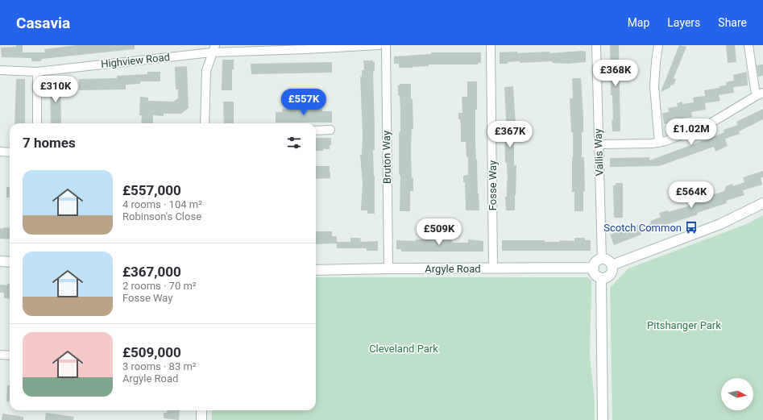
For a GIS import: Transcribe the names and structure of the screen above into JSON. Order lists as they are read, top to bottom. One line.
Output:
{"streets":{"main road":["Argyle Road"],"street":["Highview Road","Vallis Way","Bruton Way","Fosse Way"]},"crossings":[["Vallis Way","Argyle Road"],["Bruton Way","Argyle Road"],["Fosse Way","Argyle Road"]],"parks":["Pitshanger Park","Cleveland Park"],"places":{"bus stop":["Scotch Common"]},"north":"right","page":{"header":"Casavia","nav":["Map","Layers","Share"],"price":["£368K","£310K","£557K","£1.02M","£367K","£564K","£509K"],"heading":"7 homes","list":[{"name":"£557,000","note":"4 rooms · 104 m² · Robinson's Close"},{"name":"£367,000","note":"2 rooms · 70 m² · Fosse Way"},{"name":"£509,000","note":"3 rooms · 83 m² · Argyle Road"}]}}
